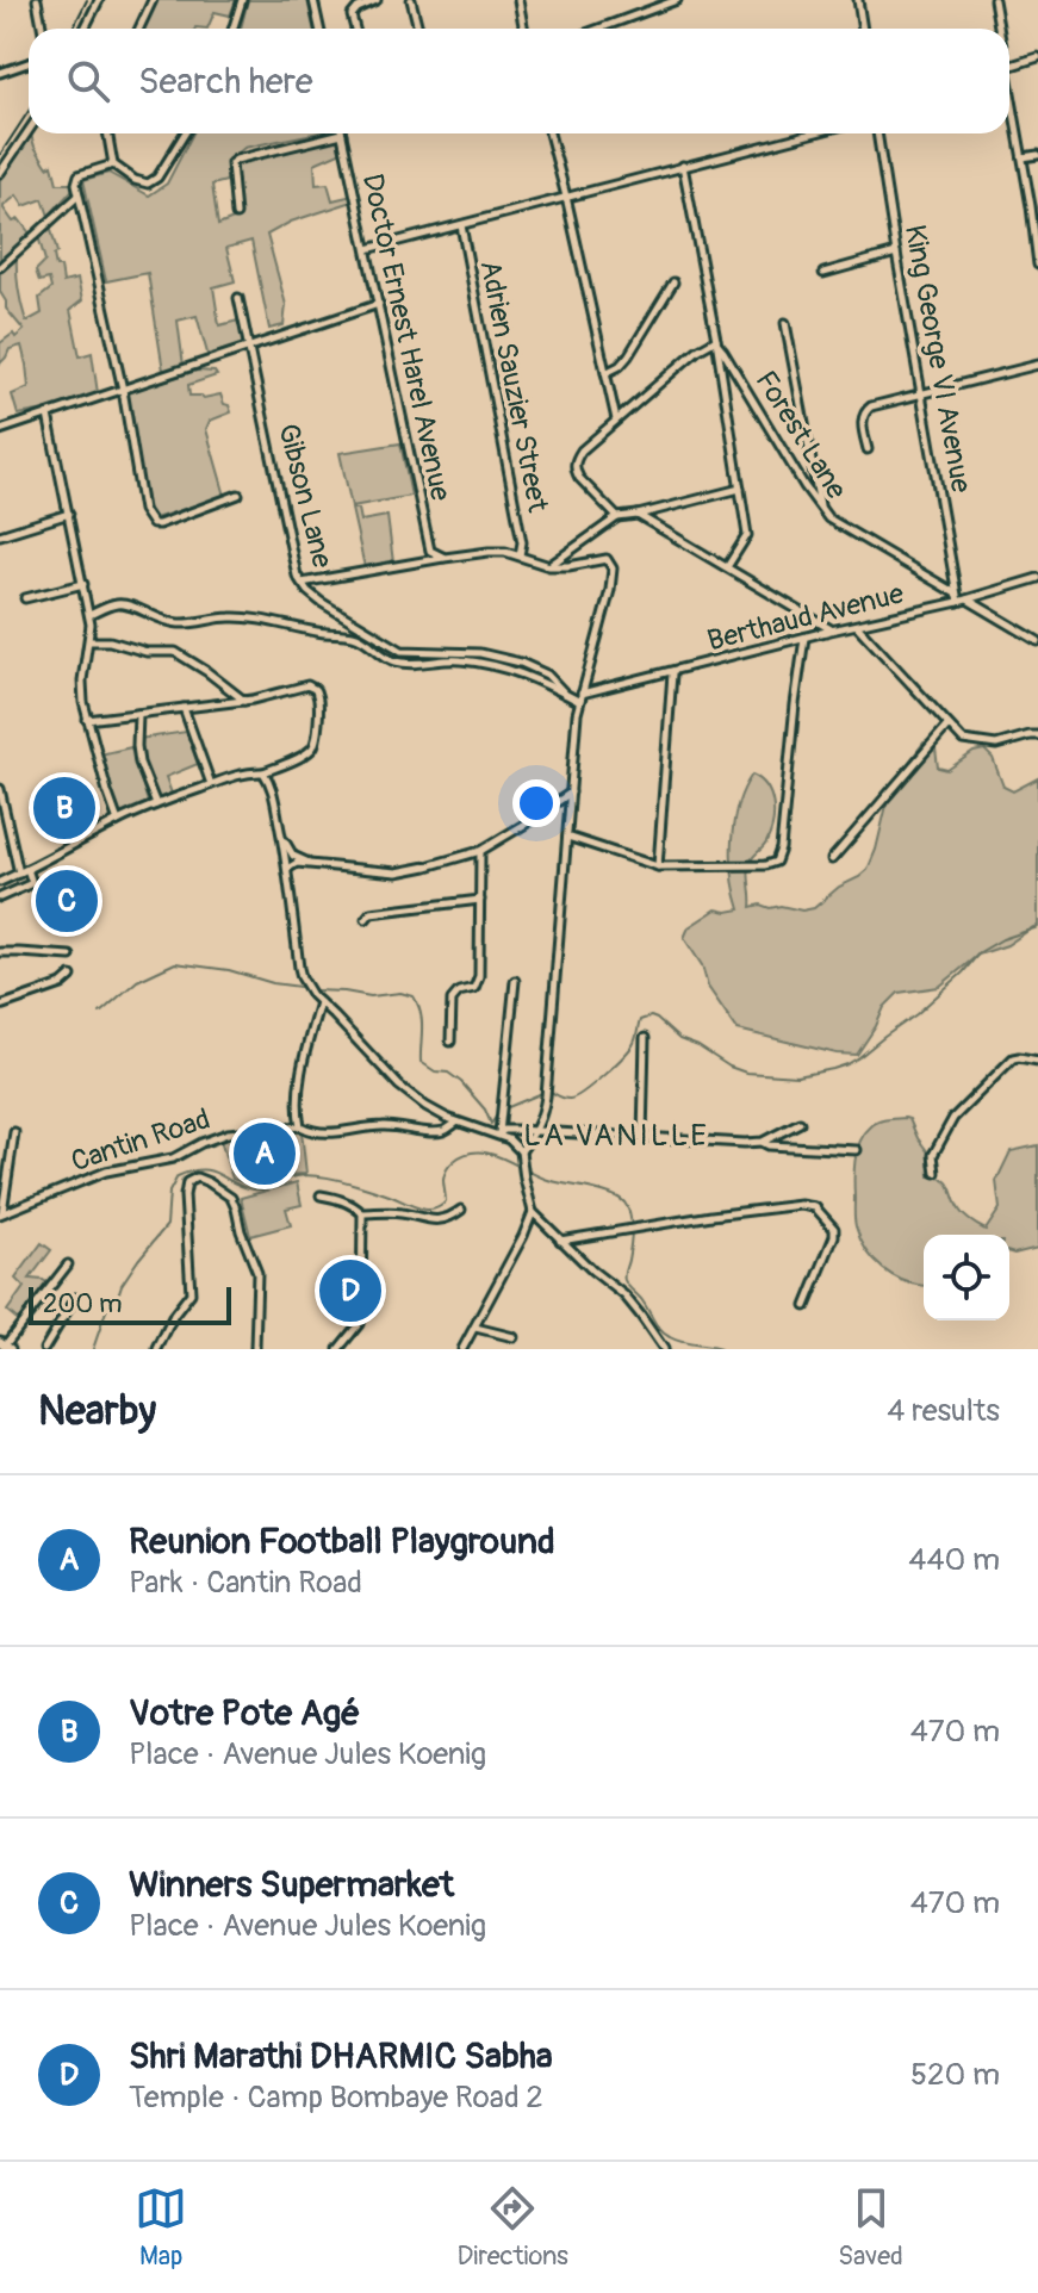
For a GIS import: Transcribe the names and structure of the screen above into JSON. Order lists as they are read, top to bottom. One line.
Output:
{"streets":{"street":["Doctor Ernest Harel Avenue","King George VI Avenue","Adrien Sauzier Street","Forest Lane","Gibson Lane","Berthaud Avenue","Cantin Road"]},"crossings":[["King George VI Avenue","Forest Lane"],["King George VI Avenue","Berthaud Avenue"],["Forest Lane","Berthaud Avenue"]],"districts":["LA VANILLE"],"scale_bar":"200 m","page":{"search":"Search here","pins":["B","C","A","D"],"scale":"200 m","heading":["Nearby","4 results"],"list":[{"mark":"A","name":"Reunion Football Playground","note":"Park · Cantin Road","value":"440 m"},{"mark":"B","name":"Votre Pote Agé","note":"Place · Avenue Jules Koenig","value":"470 m"},{"mark":"C","name":"Winners Supermarket","note":"Place · Avenue Jules Koenig","value":"470 m"},{"mark":"D","name":"Shri Marathi DHARMIC Sabha","note":"Temple · Camp Bombaye Road 2","value":"520 m"}],"nav":["Map","Directions","Saved"]}}
